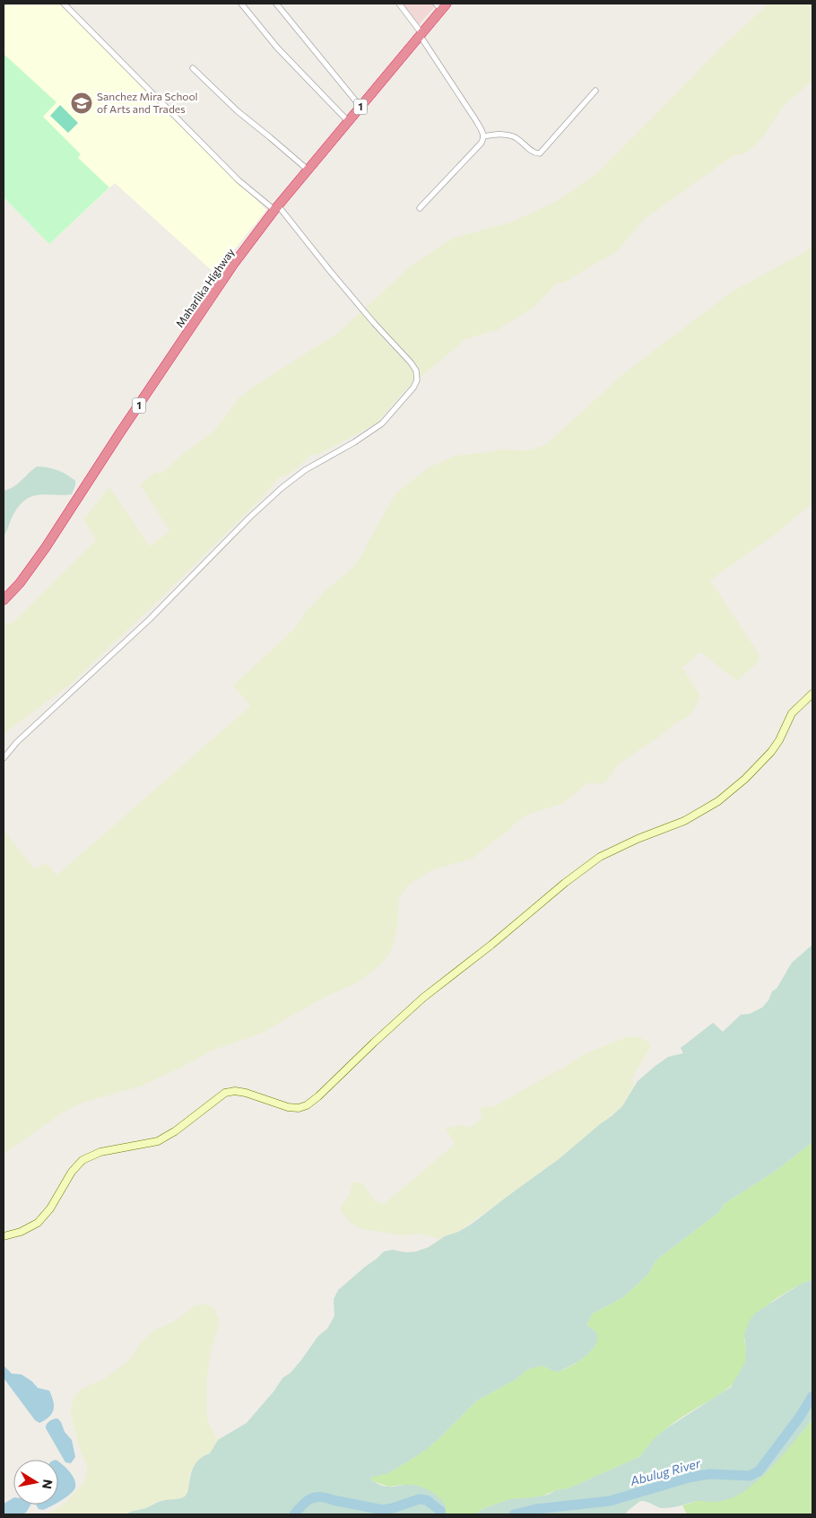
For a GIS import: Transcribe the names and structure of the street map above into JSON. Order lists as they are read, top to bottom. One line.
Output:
{"streets":{"highway":["1","Maharlika Highway"]},"water":["Abulug River"],"places":{"school or university":["Sanchez Mira School of Arts and Trades"]},"north":"right"}
